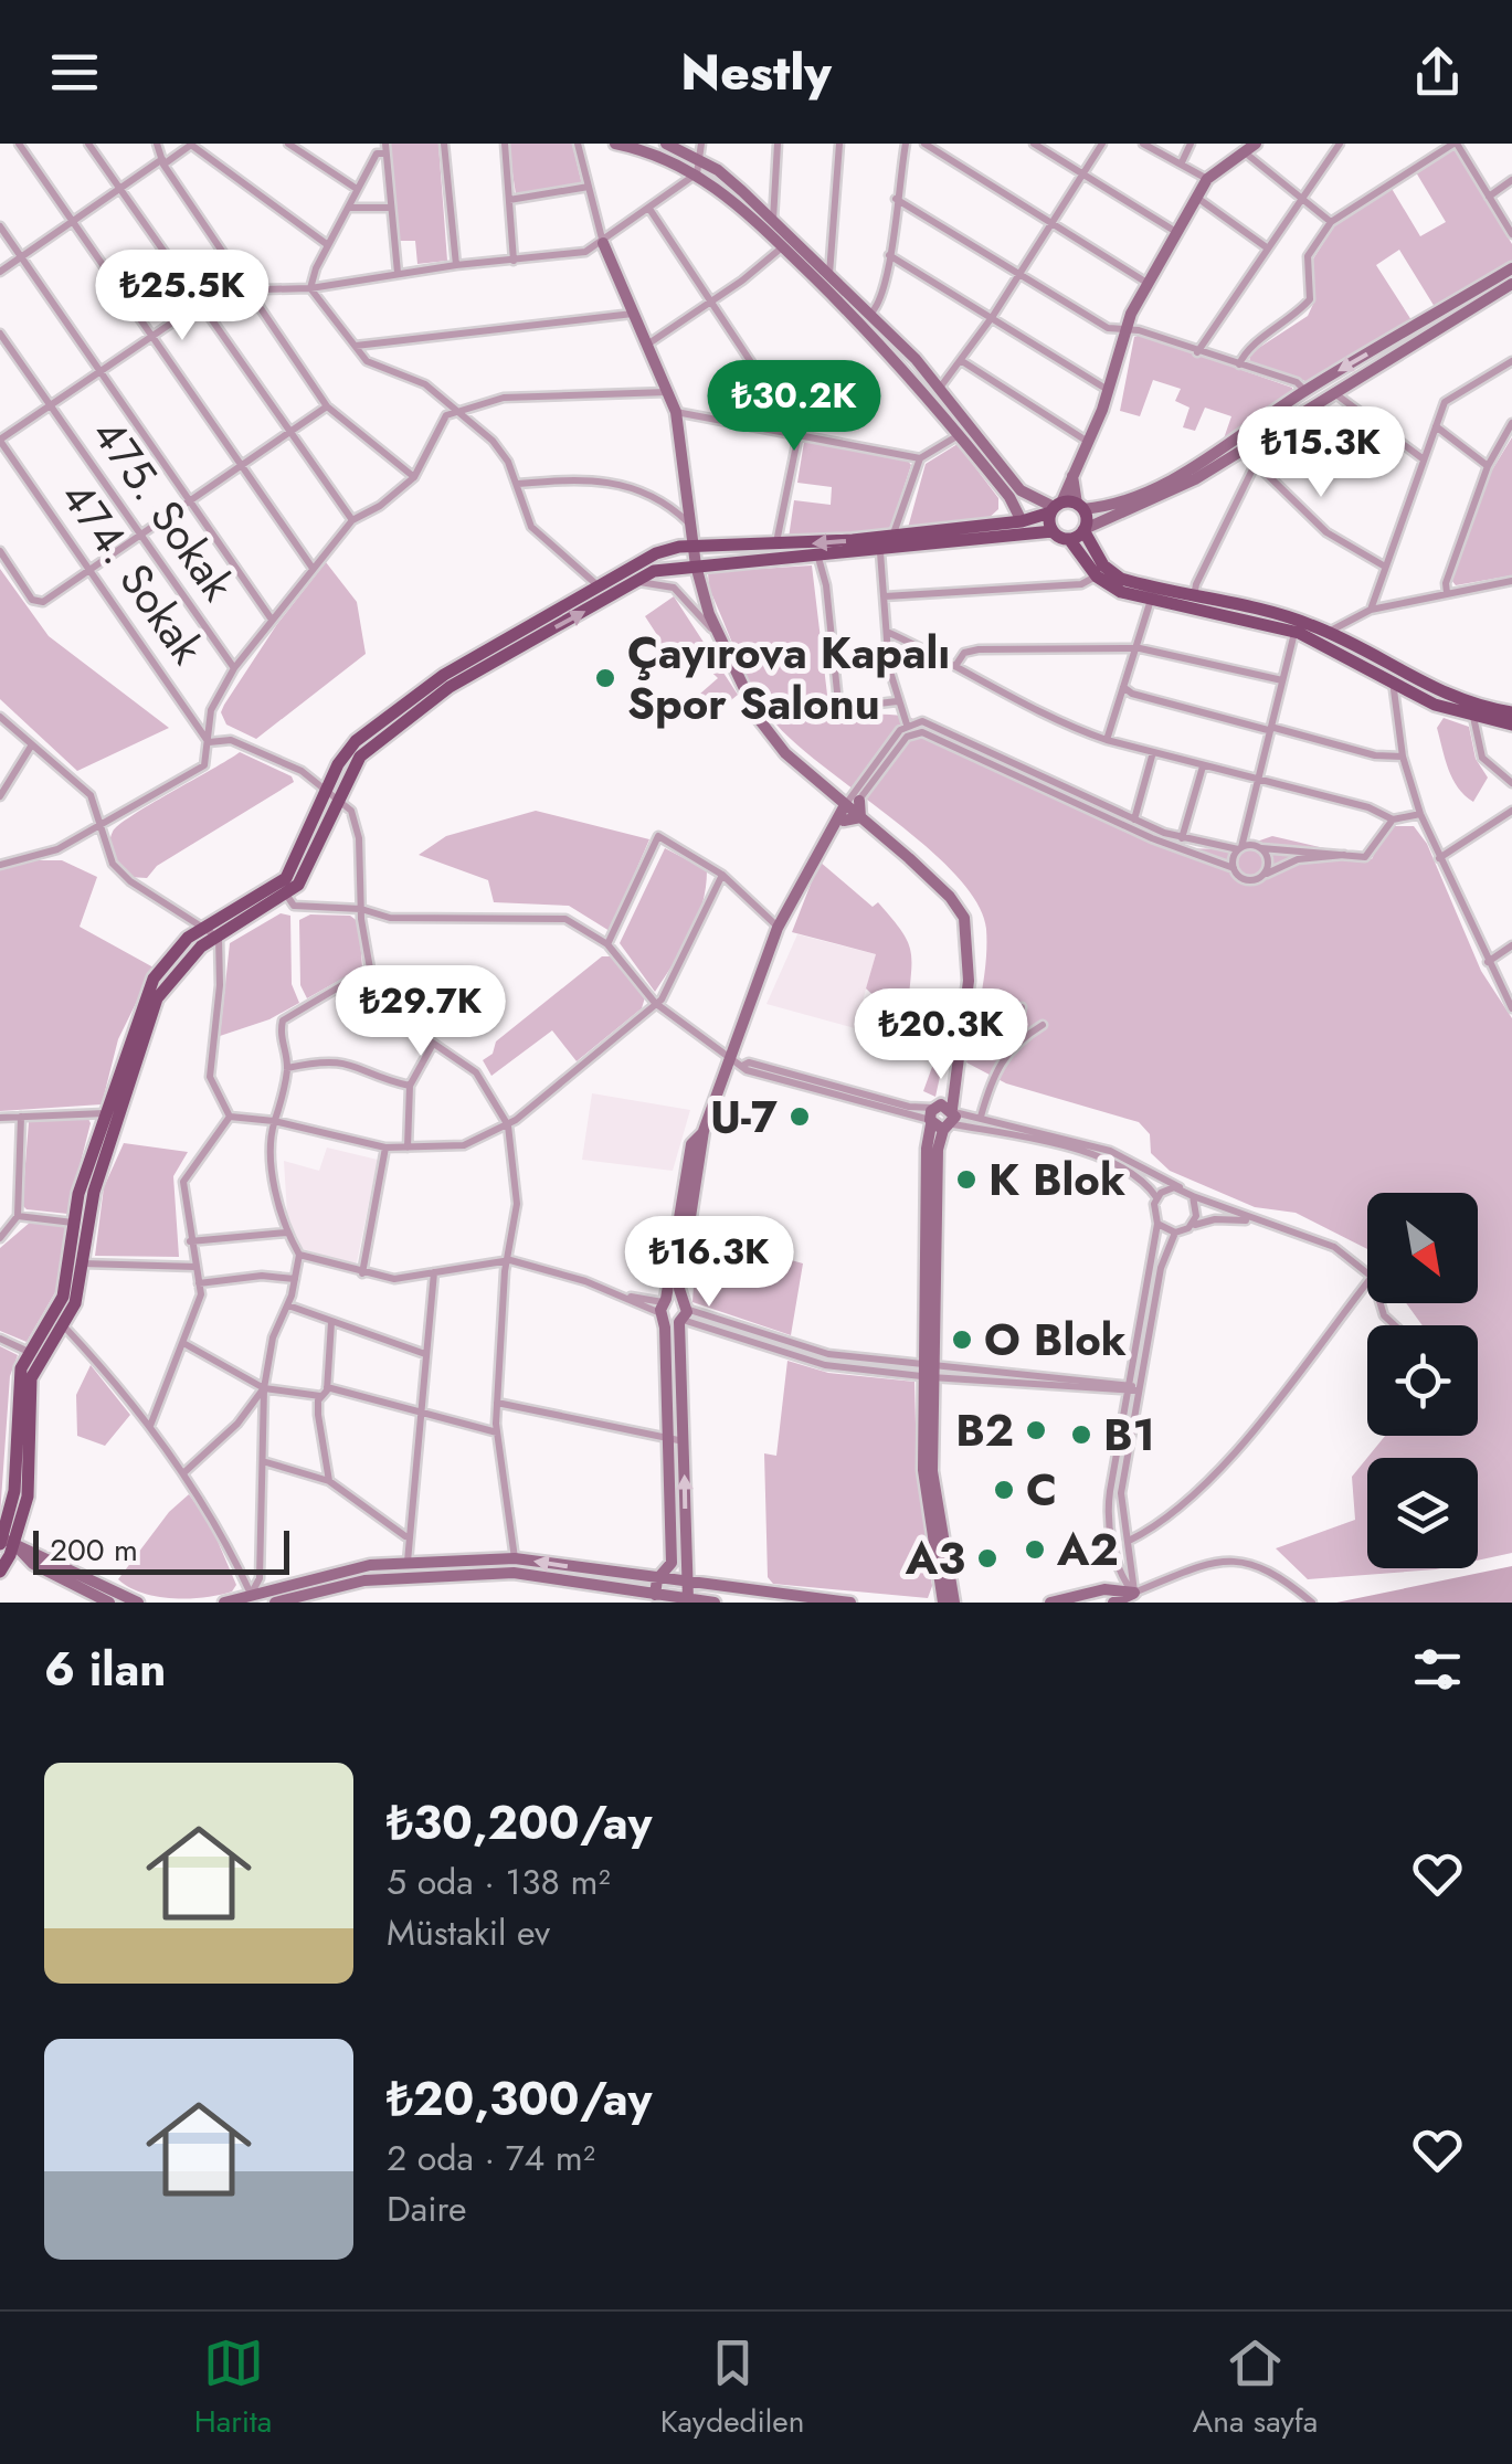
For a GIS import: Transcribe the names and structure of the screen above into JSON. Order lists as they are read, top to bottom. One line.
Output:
{"streets":{"street":["475. Sokak","474. Sokak"]},"places":["Çayırova Kapalı Spor Salonu","U-7","K Blok","O Blok","B2","B1","C","A2","A3"],"scale_bar":"200 m","north":"bottom right","page":{"header":"Nestly","price":["₺25.5K","₺30.2K","₺15.3K","₺29.7K","₺20.3K","₺16.3K"],"scale":"200 m","heading":"6 ilan","list":[{"name":"₺30,200/ay","note":"5 oda · 138 m² · Müstakil ev"},{"name":"₺20,300/ay","note":"2 oda · 74 m² · Daire"}],"tabs":["Harita","Kaydedilen","Ana sayfa"]}}
